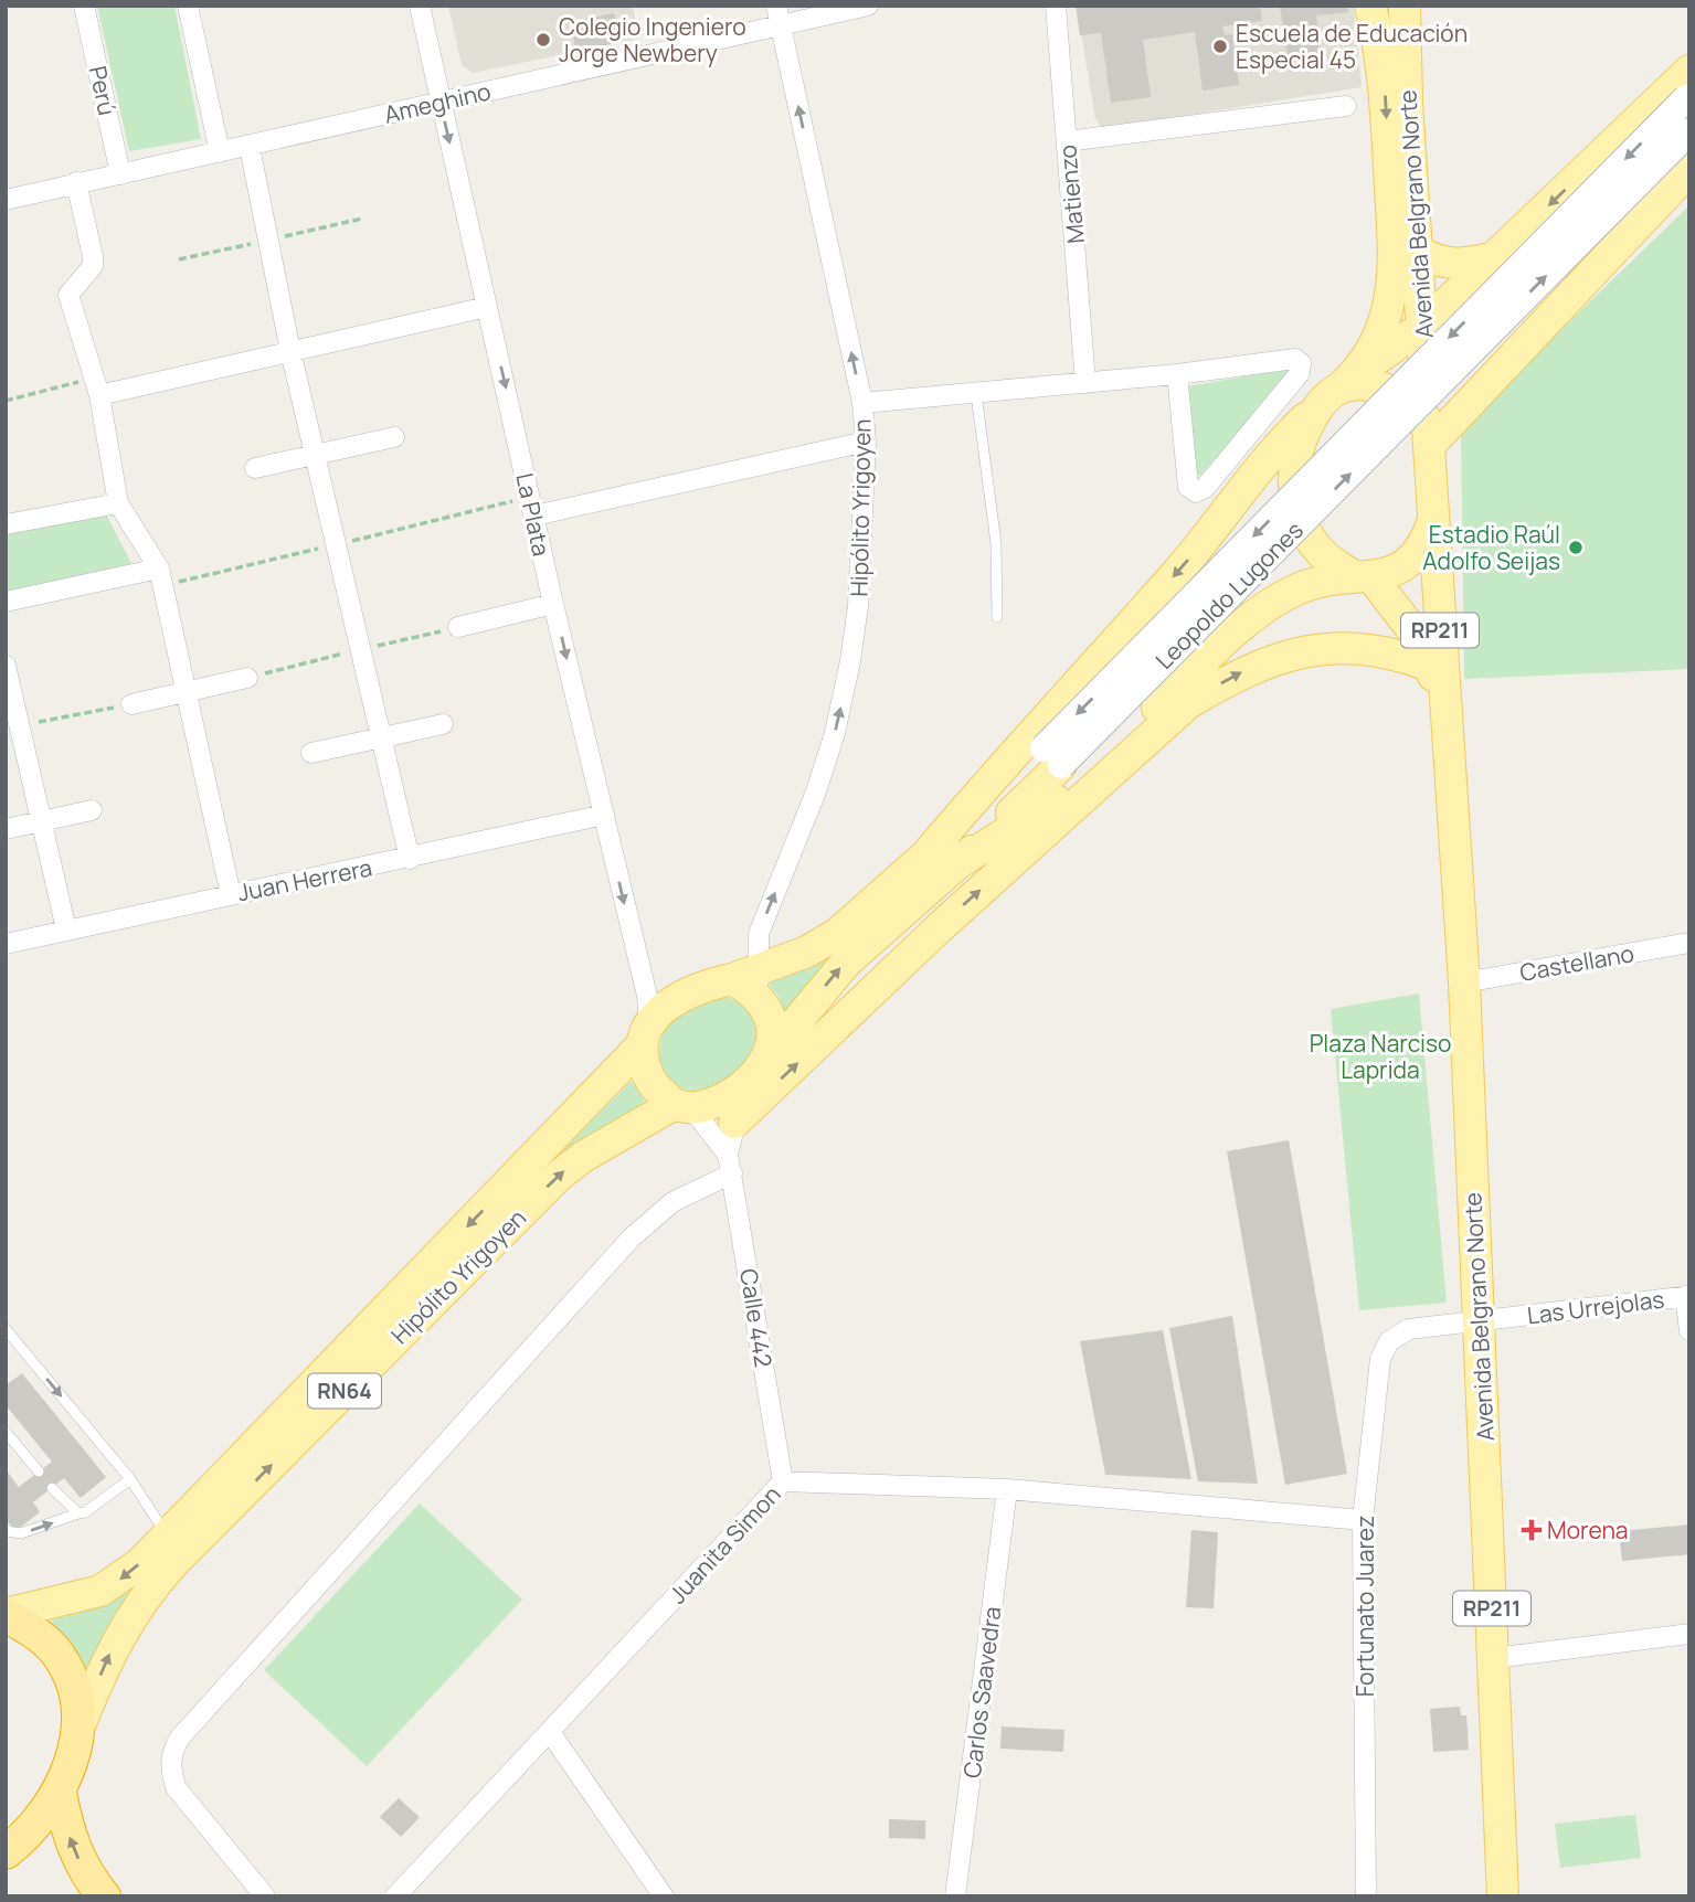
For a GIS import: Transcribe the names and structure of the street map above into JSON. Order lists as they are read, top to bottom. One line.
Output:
{"streets":{"highway":["RN64"],"main road":["Avenida Belgrano Norte","Hipólito Yrigoyen","Leopoldo Lugones","RP211"],"street":["Perú","Ameghino","Matienzo","La Plata","Juan Herrera","Castellano","Las Urrejolas","Calle 442","Juanita Simon","Fortunato Juarez","Carlos Saavedra"]},"crossings":[["Perú","Ameghino"],["Ameghino","Hipólito Yrigoyen"],["Ameghino","La Plata"],["Avenida Belgrano Norte","Castellano"],["Avenida Belgrano Norte","Las Urrejolas"],["Hipólito Yrigoyen","La Plata"],["Hipólito Yrigoyen","Leopoldo Lugones"],["Hipólito Yrigoyen","Calle 442"],["Hipólito Yrigoyen","RN64"],["La Plata","Leopoldo Lugones"],["La Plata","Juan Herrera"],["La Plata","Calle 442"],["La Plata","RN64"],["Leopoldo Lugones","Calle 442"],["Leopoldo Lugones","RN64"],["Las Urrejolas","Fortunato Juarez"],["Calle 442","RN64"],["Calle 442","Juanita Simon"],["Juanita Simon","Fortunato Juarez"],["Juanita Simon","Carlos Saavedra"]],"one_way":["La Plata"],"parks":["Plaza Narciso Laprida"],"places":{"other":["Colegio Ingeniero Jorge Newbery","Escuela de Educación Especial 45","Estadio Raúl Adolfo Seijas"],"health":["Morena"]}}
